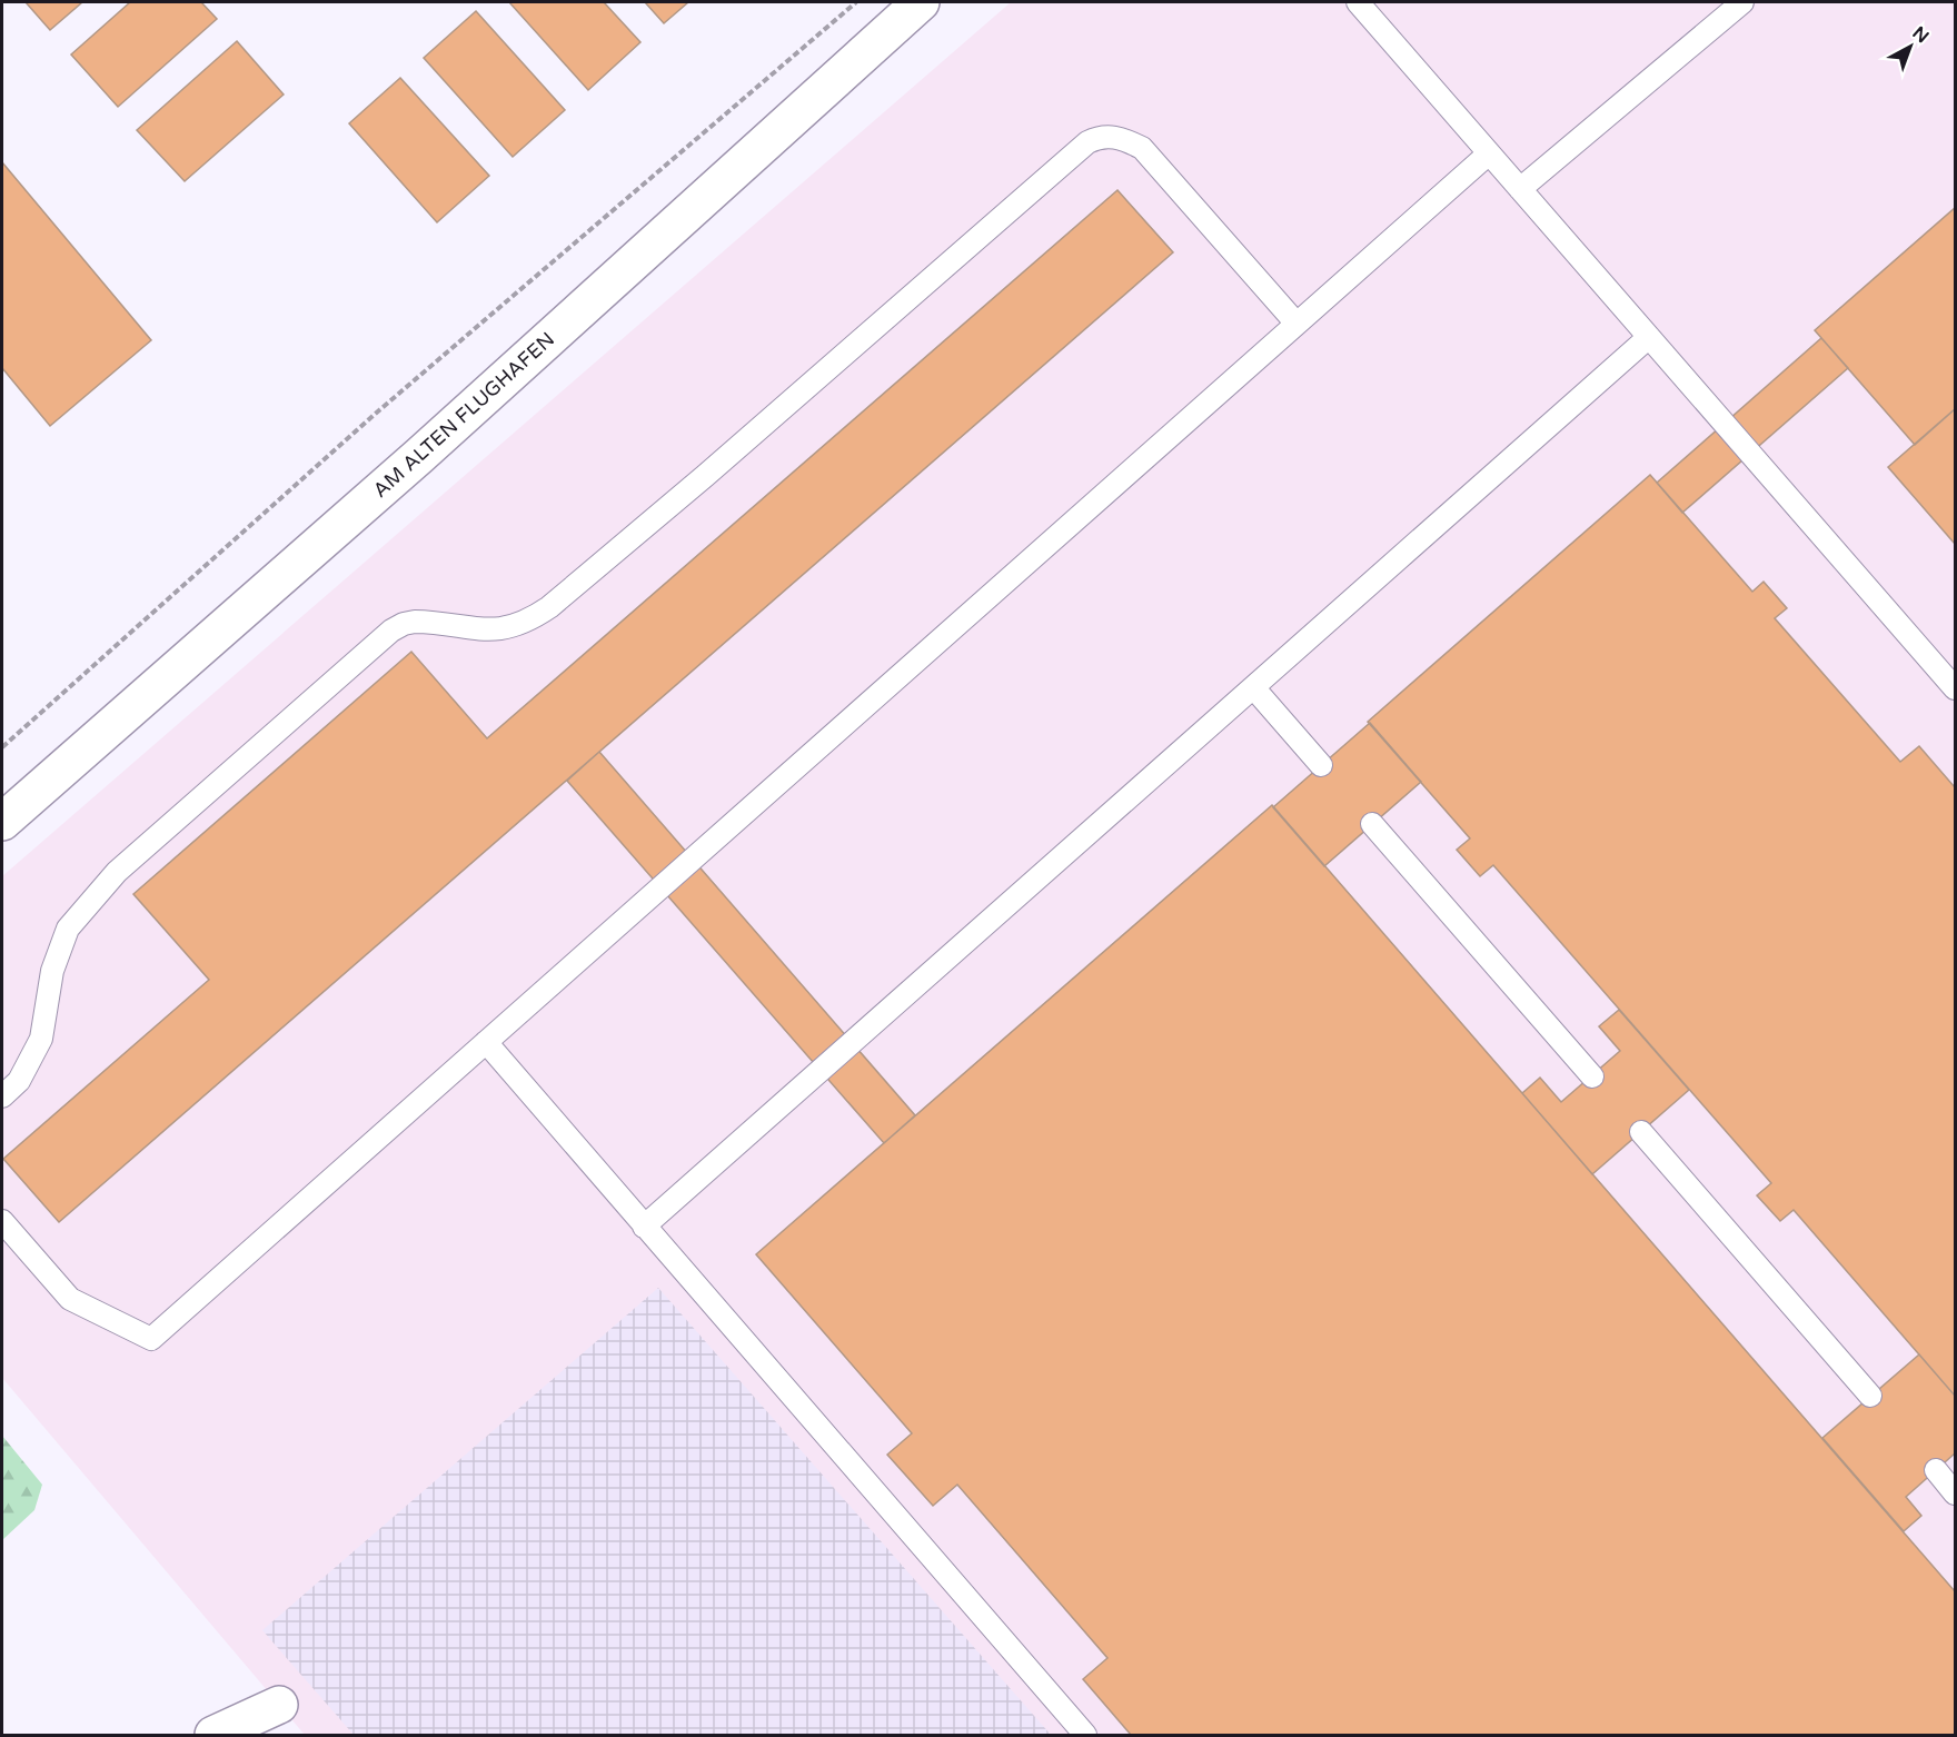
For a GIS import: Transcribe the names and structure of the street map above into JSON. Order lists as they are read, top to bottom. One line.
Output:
{"streets":{"street":["AM ALTEN FLUGHAFEN"]},"north":"top right"}
